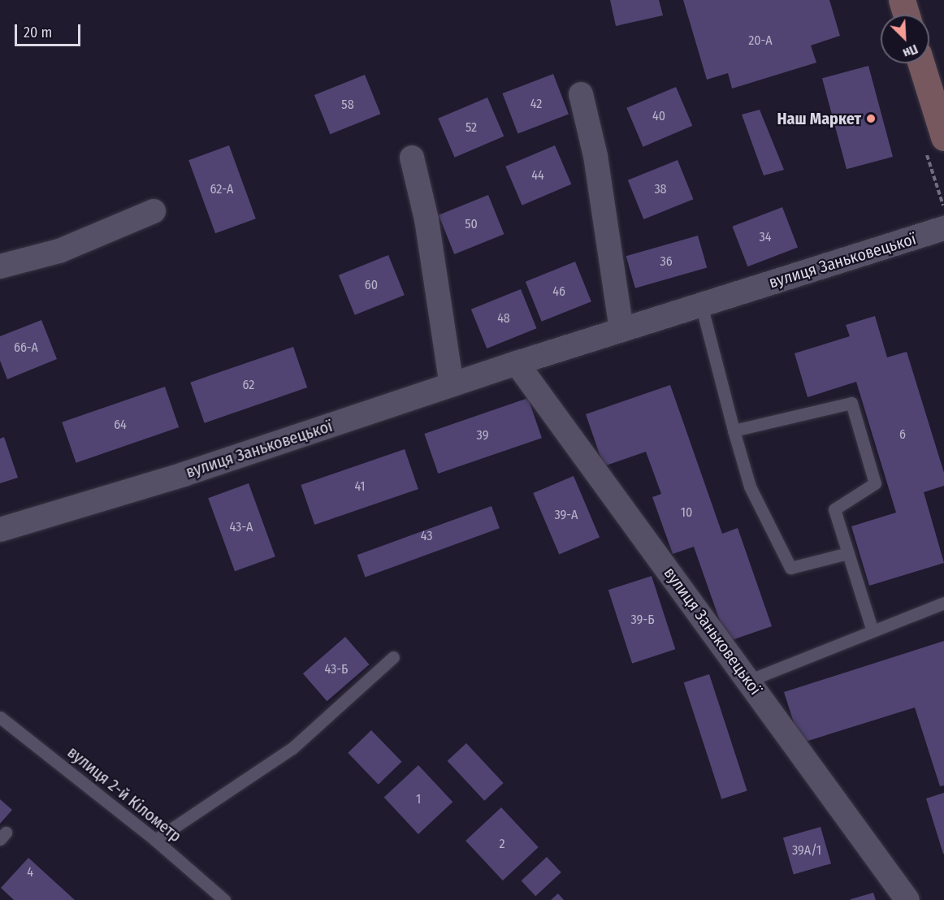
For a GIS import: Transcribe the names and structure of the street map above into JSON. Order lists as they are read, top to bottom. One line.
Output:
{"streets":{"street":["вулиця Заньковецької"],"lane":["вулиця 2-й Кілометр"]},"places":["Наш Маркет"],"house_numbers":["20-А","42","58","40","52","44","62-А","38","50","34","36","60","46","48","66-А","62","64","6","39","41","10","39-А","43-А","43","39-Б","43-Б","1","2","39А/1","4"],"scale_bar":"20 m","north":"bottom right"}
